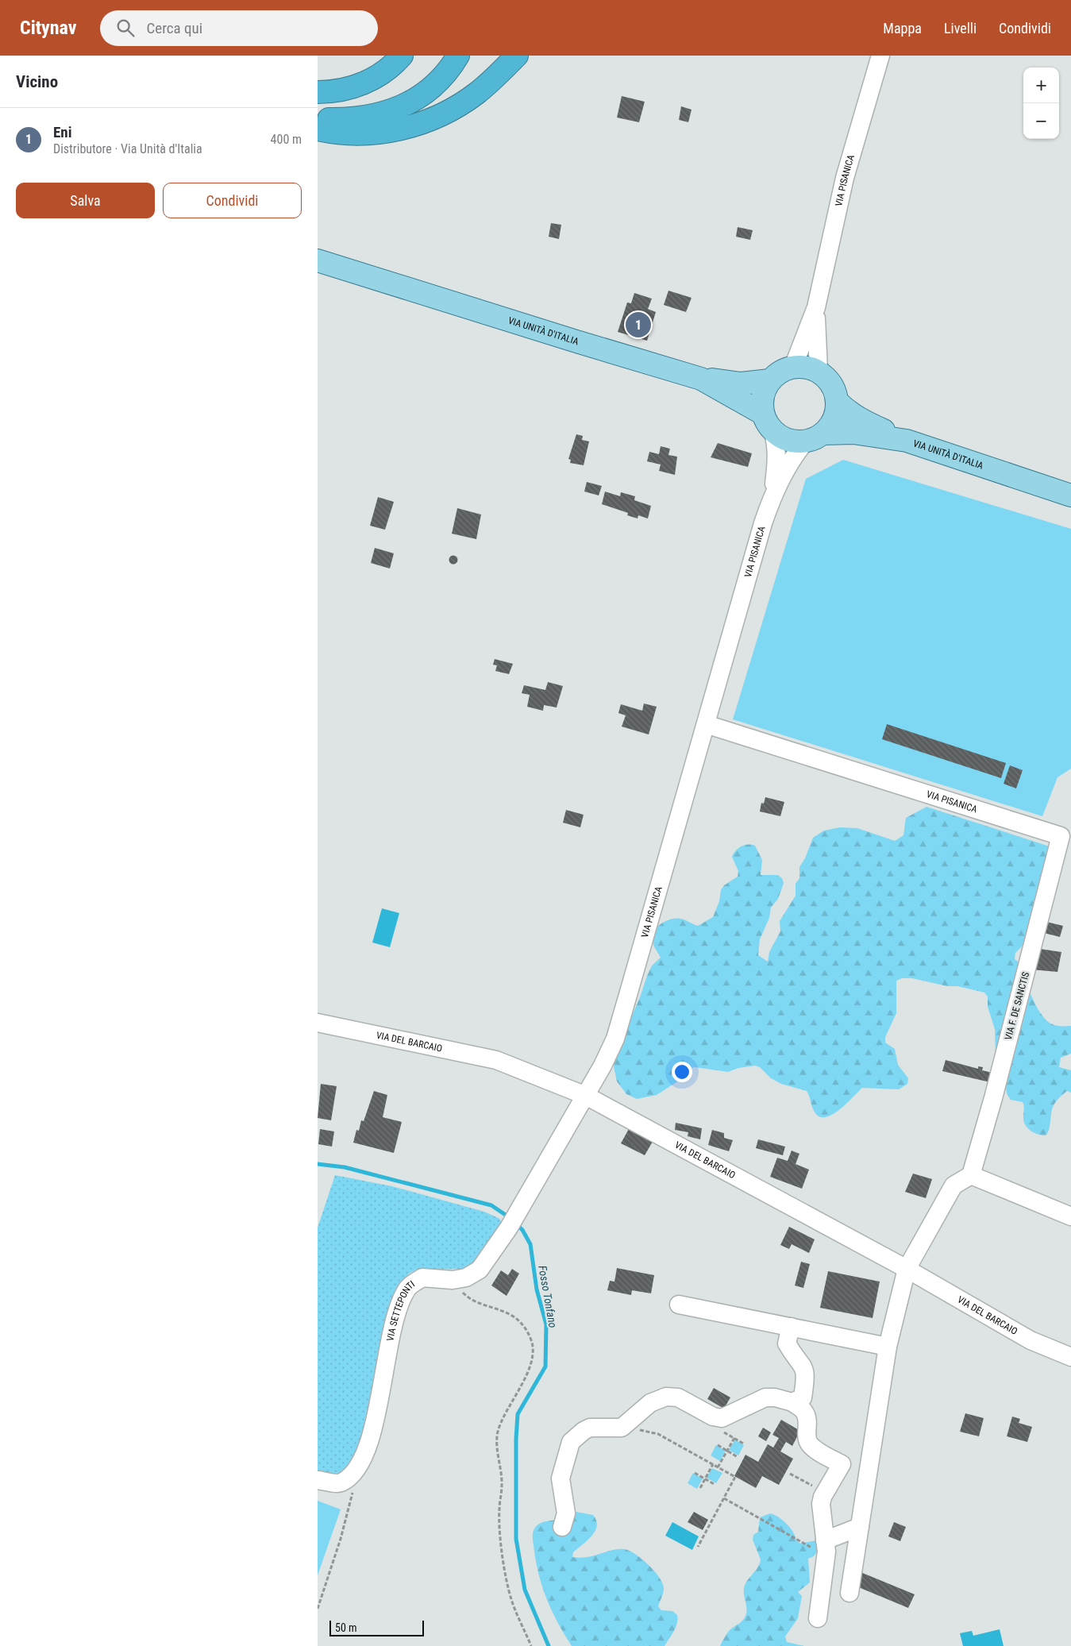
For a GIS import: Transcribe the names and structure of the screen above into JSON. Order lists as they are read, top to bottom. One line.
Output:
{"streets":{"main road":["VIA UNITÀ D'ITALIA"],"street":["VIA PISANICA","VIA F. DE SANCTIS","VIA DEL BARCAIO","VIA SETTEPONTI"]},"crossings":[["VIA PISANICA","VIA UNITÀ D'ITALIA"],["VIA PISANICA","VIA F. DE SANCTIS"],["VIA PISANICA","VIA DEL BARCAIO"],["VIA PISANICA","VIA SETTEPONTI"],["VIA DEL BARCAIO","VIA SETTEPONTI"]],"water":["Fosso Tonfano"],"scale_bar":"50 m","page":{"header":"Citynav","search":"Cerca qui","nav":["Mappa","Livelli","Condividi"],"heading":"Vicino","map_buttons":["+","−"],"list":[{"mark":"1","name":"Eni","note":"Distributore · Via Unità d'Italia","value":"400 m"}],"buttons":["Salva","Condividi"],"pins":"1","scale":"50 m"}}
